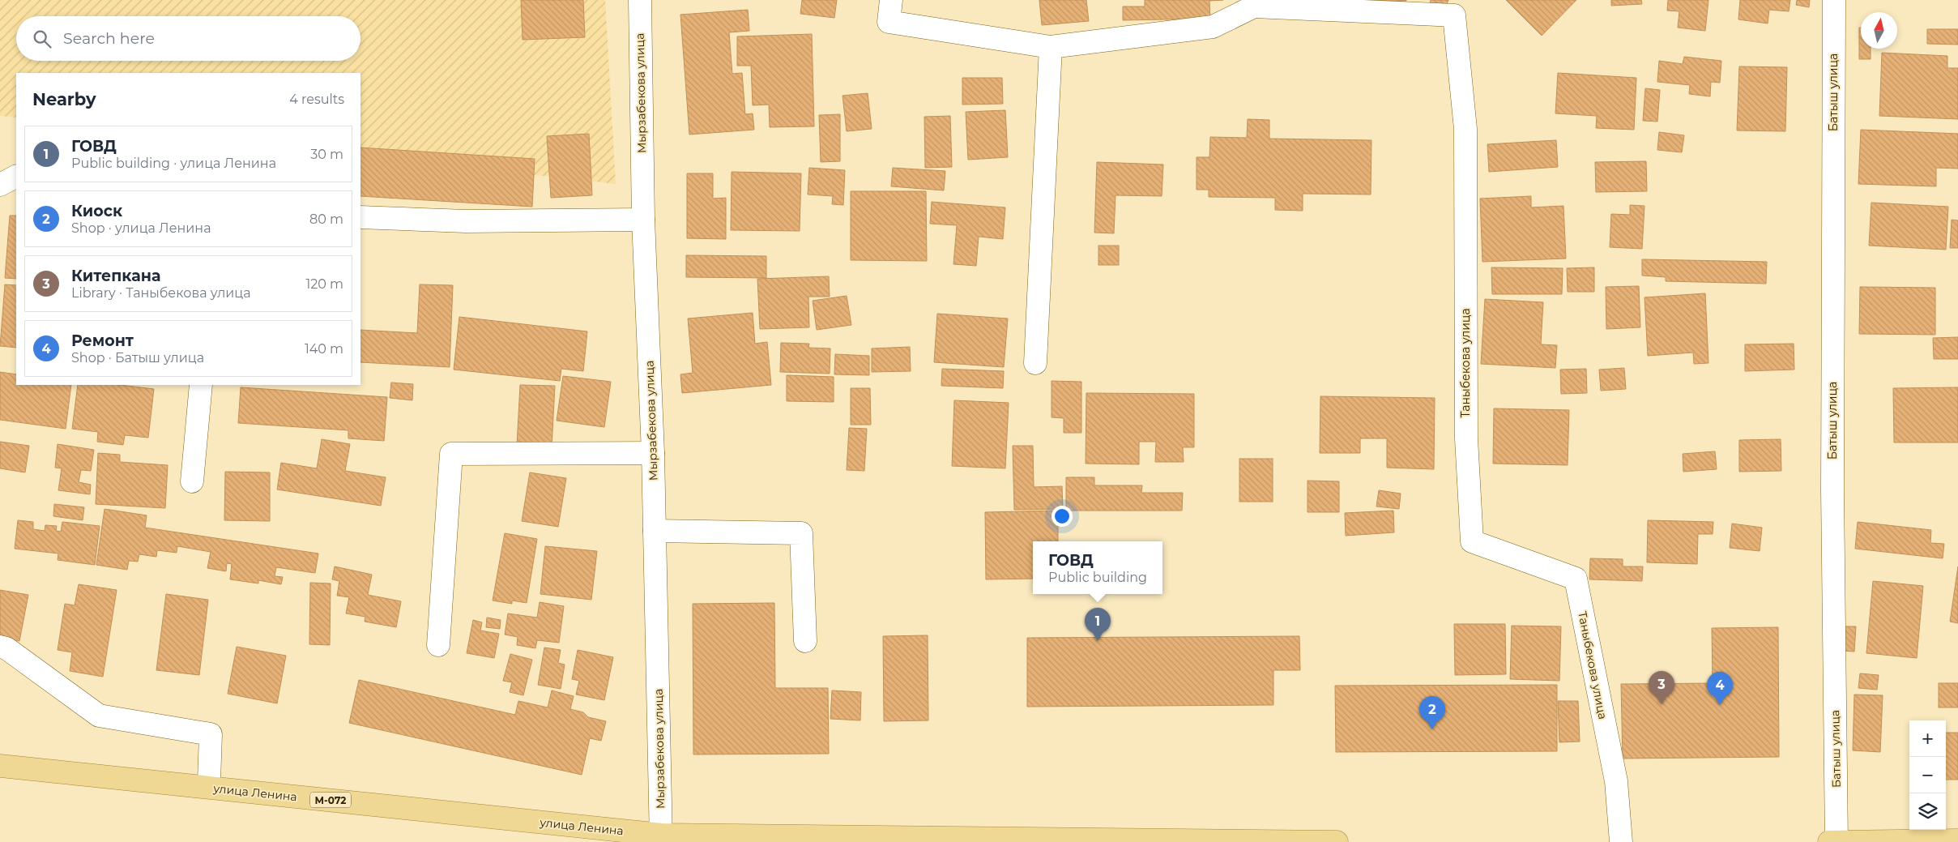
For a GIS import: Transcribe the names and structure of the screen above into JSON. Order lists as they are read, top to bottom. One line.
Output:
{"streets":{"main road":["улица Ленина","М-072"],"street":["Батыш улица","Мырзабекова улица","Таныбекова улица"]},"crossings":[["Мырзабекова улица","улица Ленина"]],"north":"top","page":{"search":"Search here","heading":["Nearby","4 results"],"list":[{"mark":"1","name":"ГОВД","note":"Public building · улица Ленина","value":"30 m"},{"mark":"2","name":"Киоск","note":"Shop · улица Ленина","value":"80 m"},{"mark":"3","name":"Китепкана","note":"Library · Таныбекова улица","value":"120 m"},{"mark":"4","name":"Ремонт","note":"Shop · Батыш улица","value":"140 m"}],"popup":["ГОВД","Public building"],"pins":["1","3","4","2"],"map_buttons":["+","−"]}}
